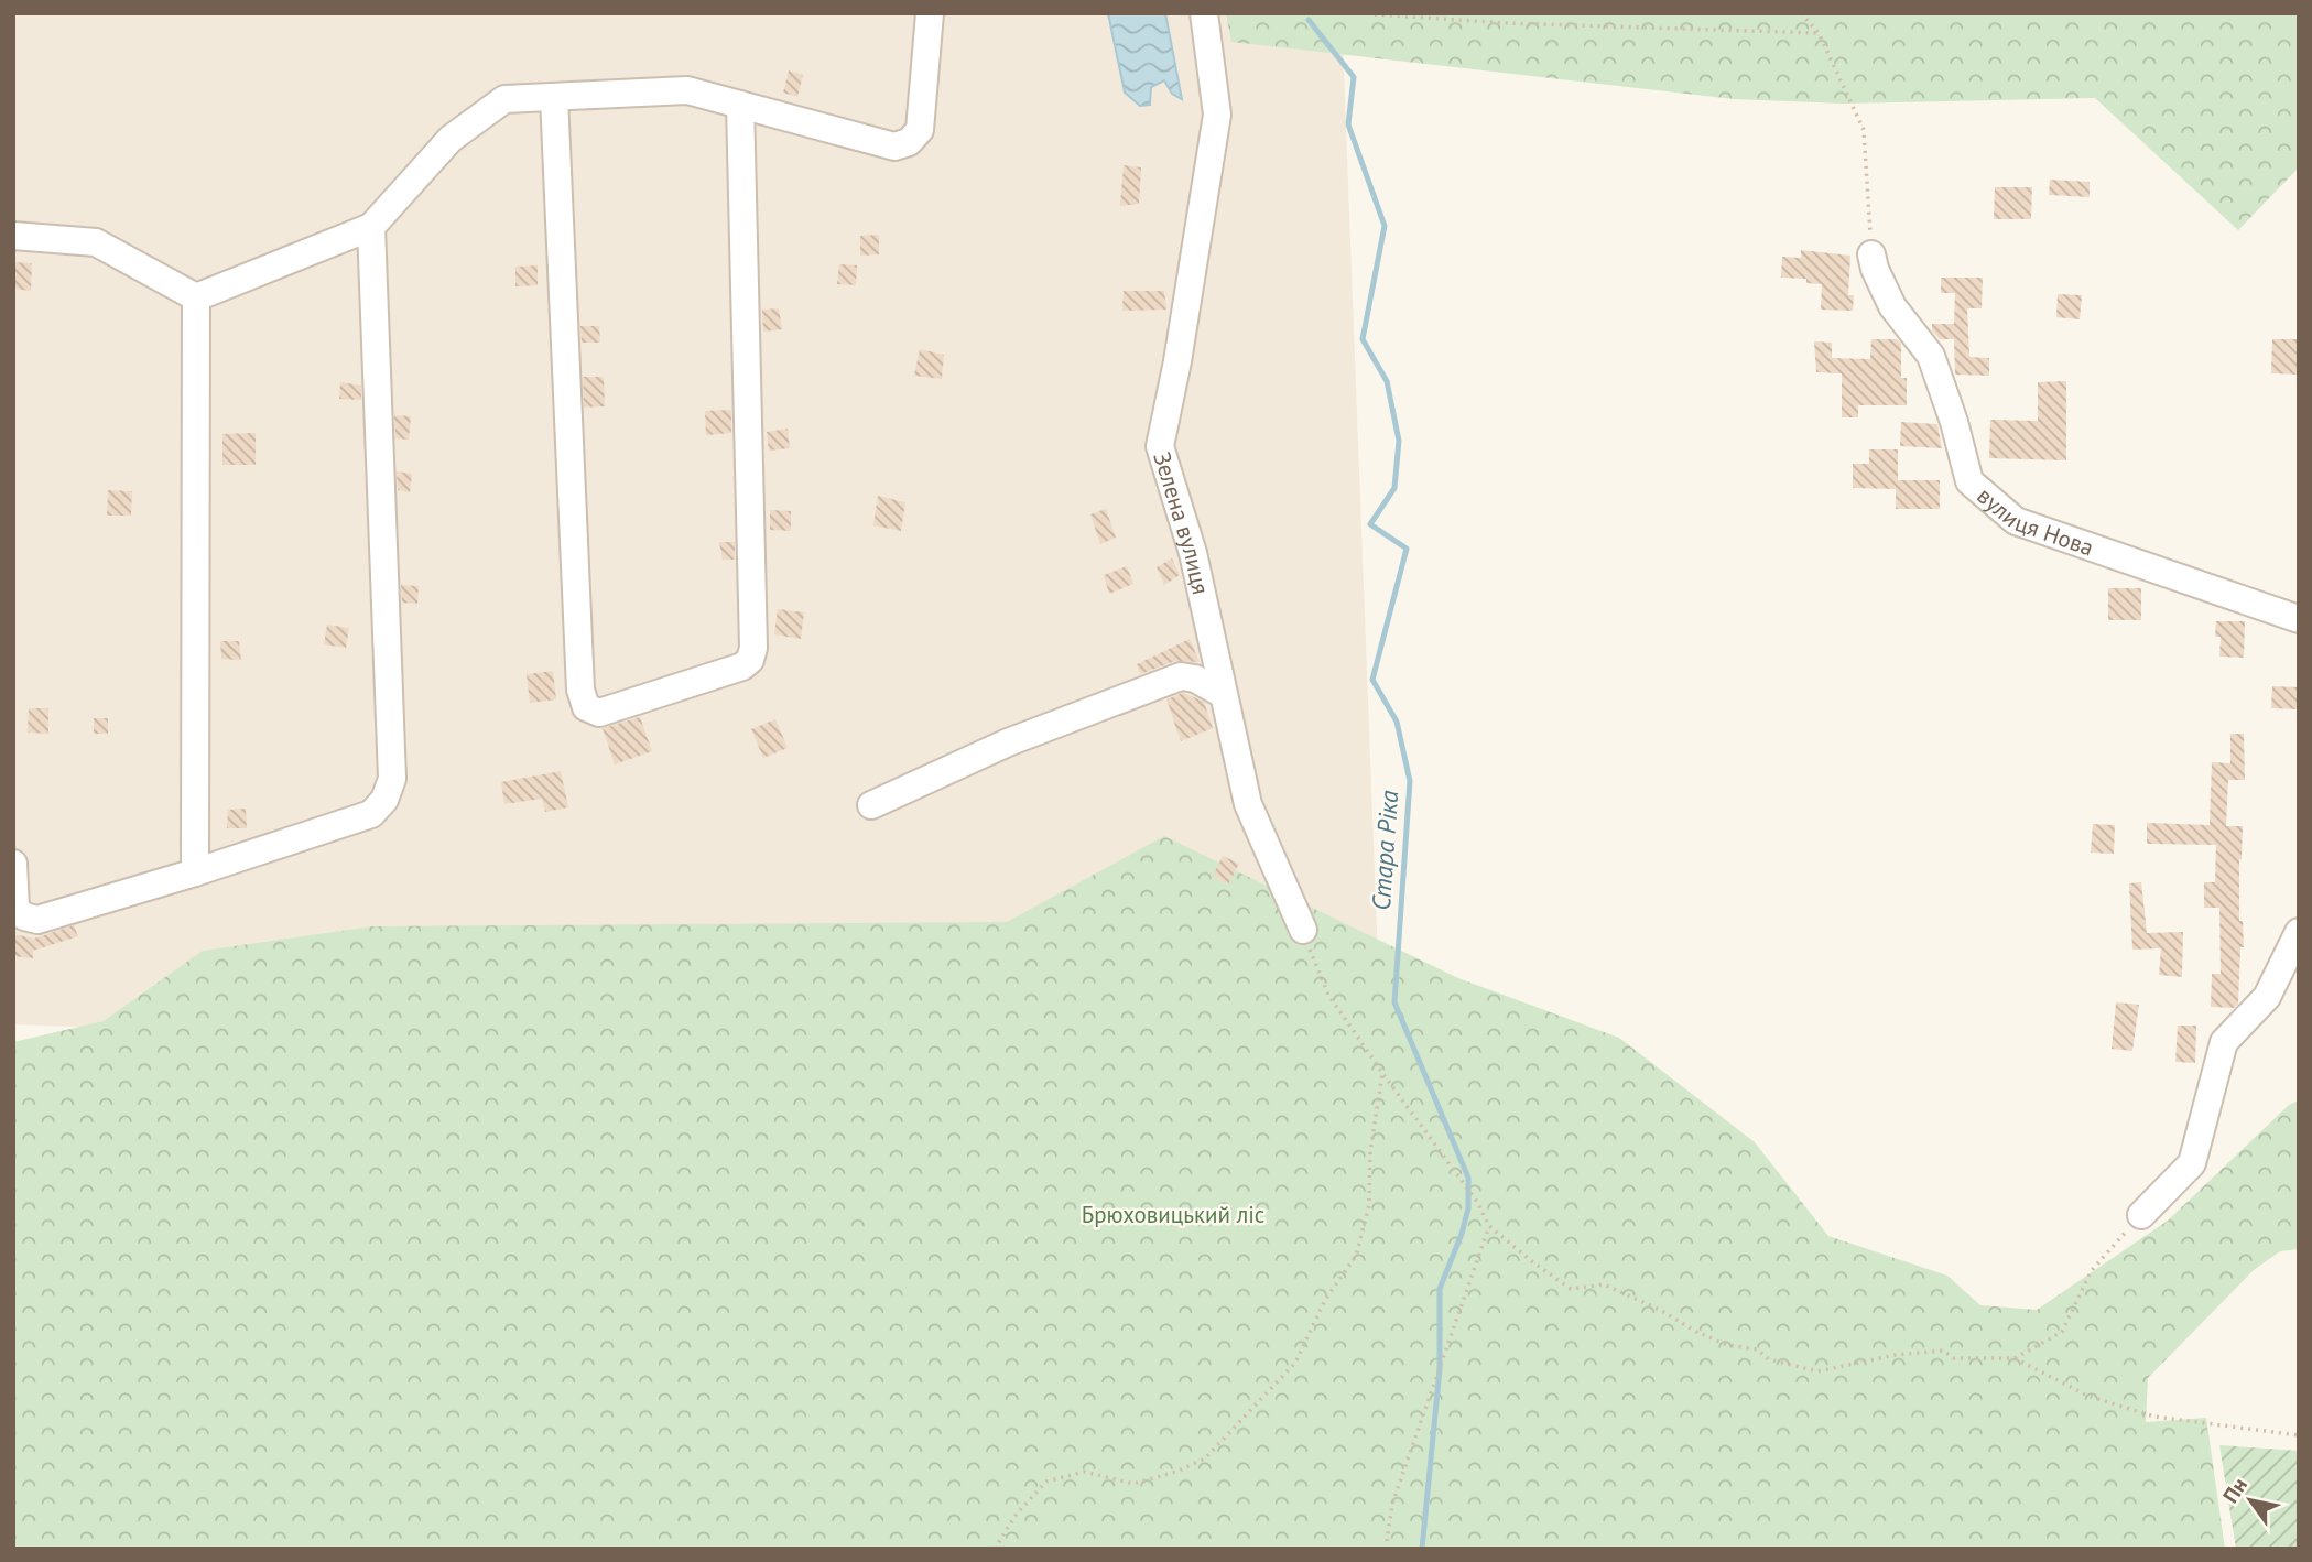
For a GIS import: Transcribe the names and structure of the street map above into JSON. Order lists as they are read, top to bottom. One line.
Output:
{"streets":{"street":["вулиця Нова","Зелена вулиця"]},"water":["Стара Ріка"],"parks":["Брюховицький ліс"],"north":"top left"}
